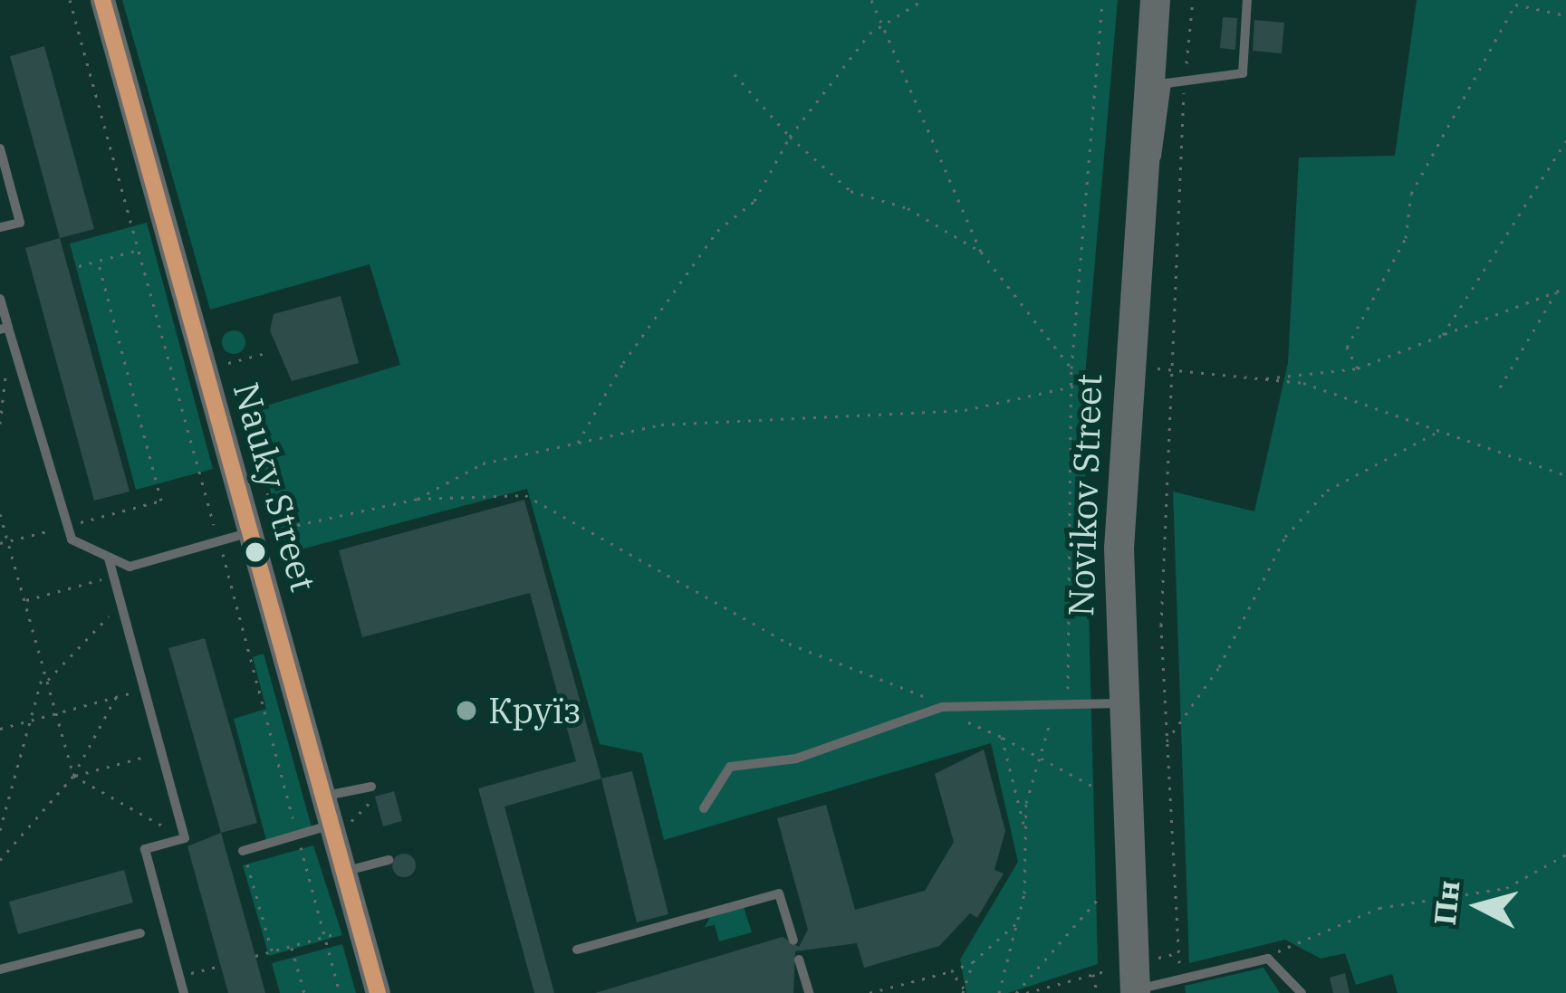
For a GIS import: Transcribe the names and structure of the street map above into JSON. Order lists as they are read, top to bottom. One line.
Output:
{"streets":{"main road":["Novikov Street"],"street":["Nauky Street"]},"places":["Круїз"],"north":"left"}
